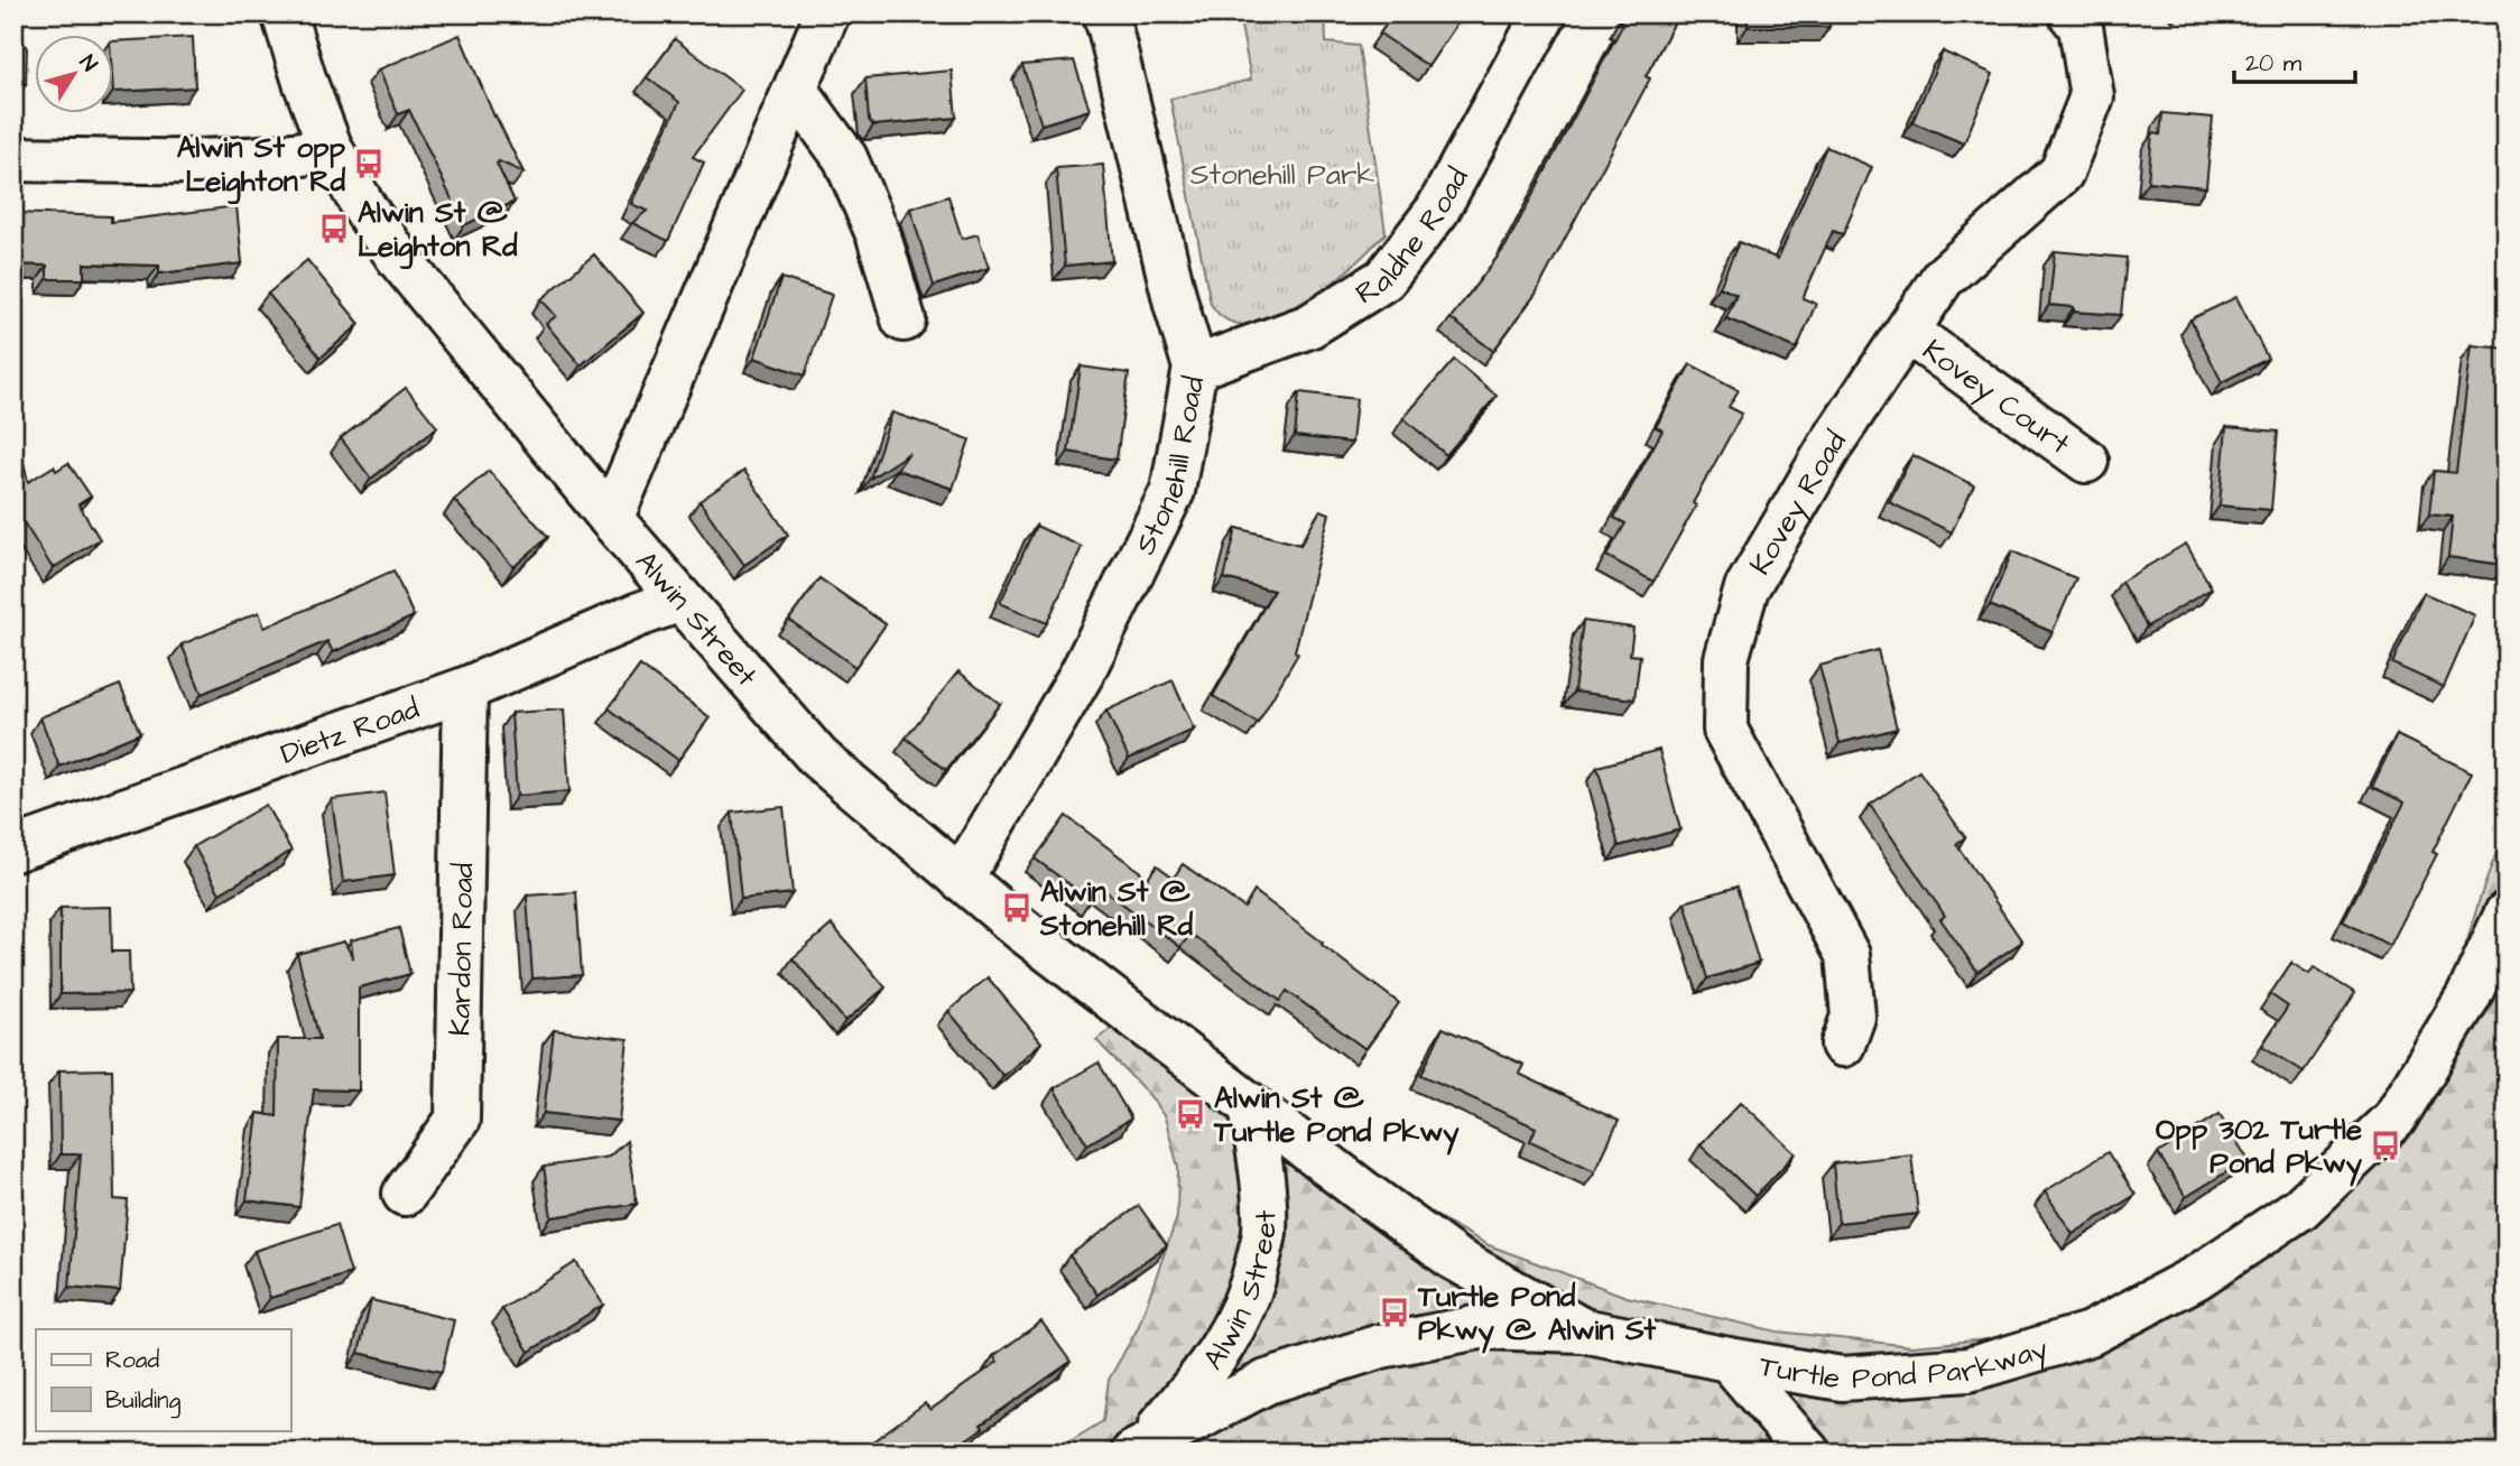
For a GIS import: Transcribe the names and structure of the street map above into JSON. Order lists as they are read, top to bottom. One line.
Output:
{"streets":{"street":["Raldne Road","Kovey Court","Stonehill Road","Kovey Road","Alwin Street","Dietz Road","Kardon Road","Turtle Pond Parkway"]},"crossings":[["Raldne Road","Stonehill Road"],["Kovey Court","Kovey Road"],["Stonehill Road","Alwin Street"],["Alwin Street","Dietz Road"],["Alwin Street","Turtle Pond Parkway"],["Dietz Road","Kardon Road"]],"parks":["Stonehill Park"],"places":{"bus stop":["Alwin St opp Leighton Rd","Alwin St @ Leighton Rd","Alwin St @ Stonehill Rd","Alwin St @ Turtle Pond Pkwy","Opp 302 Turtle Pond Pkwy","Turtle Pond Pkwy @ Alwin St"]},"legend":["Road","Building"],"scale_bar":"20 m","north":"top right"}
